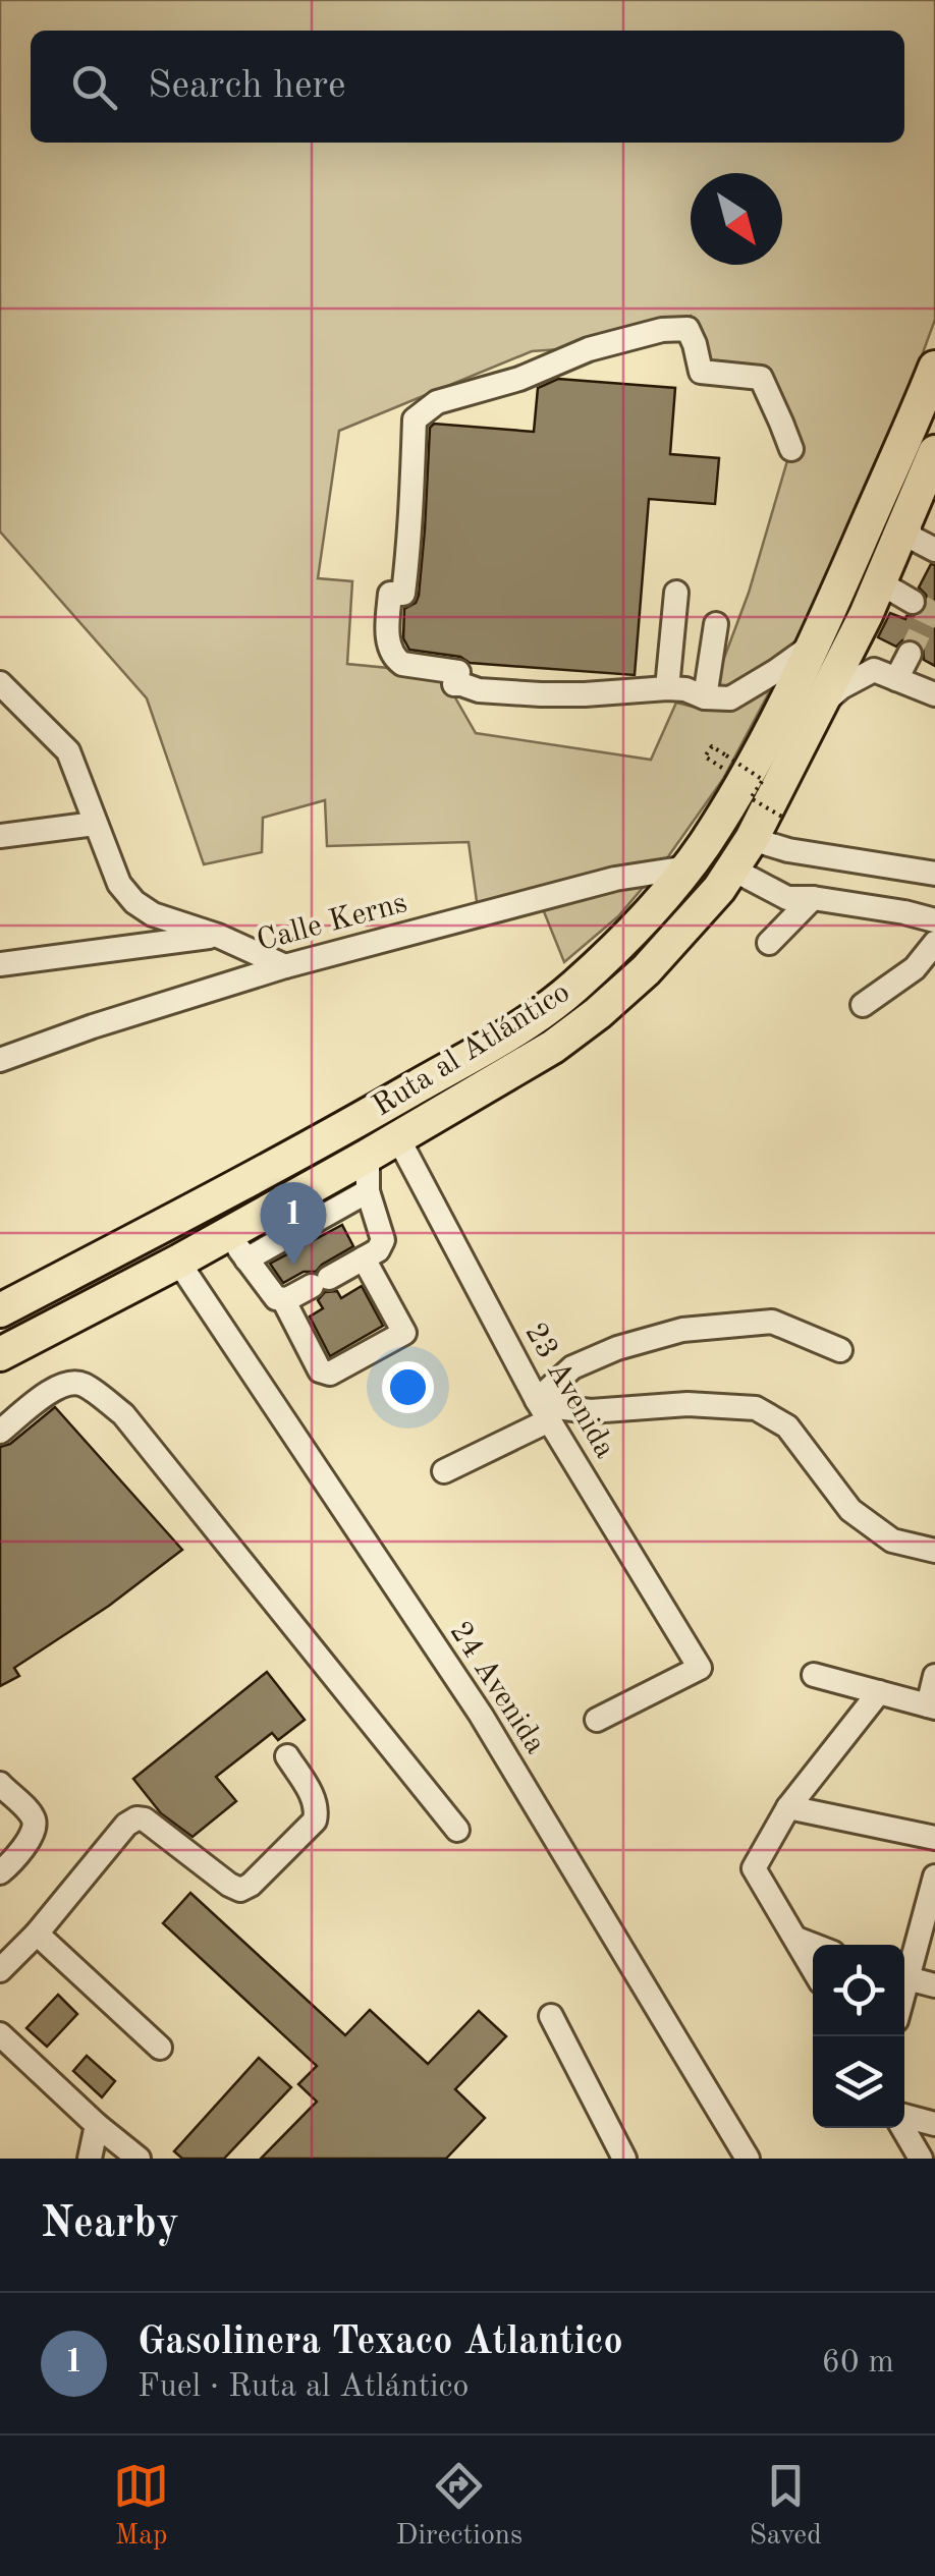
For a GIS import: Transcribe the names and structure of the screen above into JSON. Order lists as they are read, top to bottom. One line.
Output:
{"streets":{"highway":["Ruta al Atlántico"],"street":["Calle Kerns","23 Avenida","24 Avenida"]},"crossings":[["Calle Kerns","Ruta al Atlántico"],["Ruta al Atlántico","23 Avenida"],["Ruta al Atlántico","24 Avenida"]],"north":"bottom right","page":{"search":"Search here","pins":"1","heading":"Nearby","list":[{"mark":"1","name":"Gasolinera Texaco Atlantico","note":"Fuel · Ruta al Atlántico","value":"60 m"}],"nav":["Map","Directions","Saved"]}}
